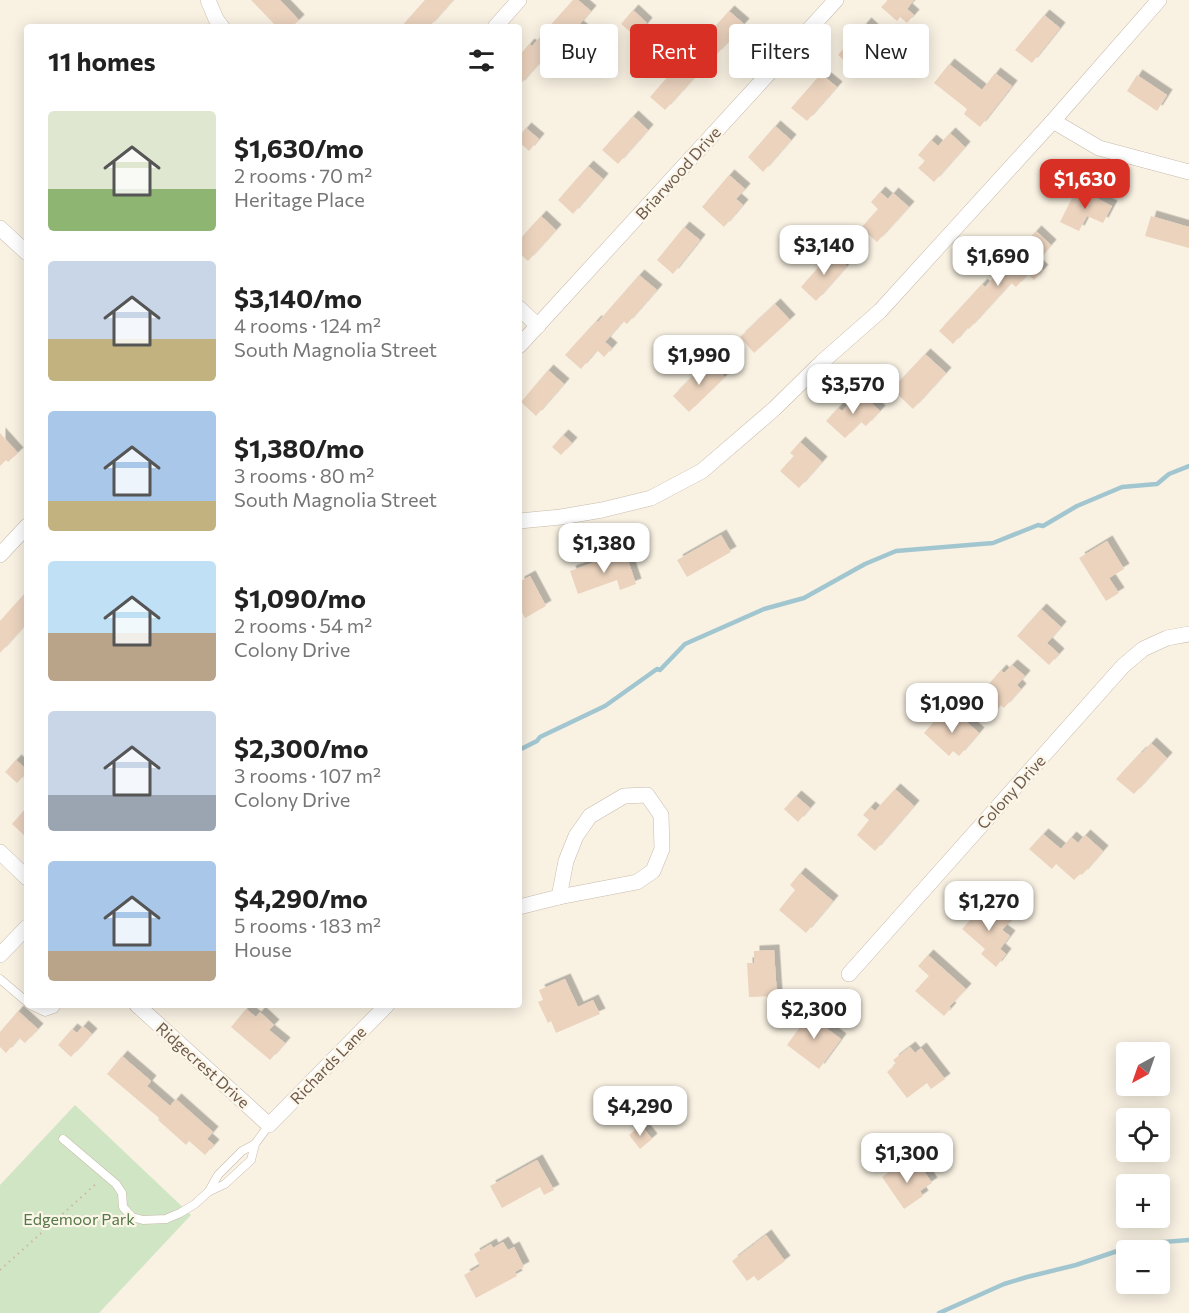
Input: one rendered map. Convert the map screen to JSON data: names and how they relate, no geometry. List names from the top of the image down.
{
  "streets": {
    "street": [
      "Briarwood Drive",
      "Colony Drive",
      "Ridgecrest Drive",
      "Richards Lane"
    ]
  },
  "crossings": [
    ["Ridgecrest Drive", "Richards Lane"]
  ],
  "parks": ["Edgemoor Park"],
  "north": "bottom left",
  "page": {
    "chip": [
      "Buy",
      "Rent",
      "Filters",
      "New"
    ],
    "heading": "11 homes",
    "list": [
      {
        "name": "$1,630/mo",
        "note": "2 rooms · 70 m² · Heritage Place"
      },
      {
        "name": "$3,140/mo",
        "note": "4 rooms · 124 m² · South Magnolia Street"
      },
      {
        "name": "$1,380/mo",
        "note": "3 rooms · 80 m² · South Magnolia Street"
      },
      {
        "name": "$1,090/mo",
        "note": "2 rooms · 54 m² · Colony Drive"
      },
      {
        "name": "$2,300/mo",
        "note": "3 rooms · 107 m² · Colony Drive"
      },
      {
        "name": "$4,290/mo",
        "note": "5 rooms · 183 m² · House"
      }
    ],
    "price": [
      "$1,630",
      "$3,140",
      "$1,690",
      "$1,990",
      "$3,570",
      "$1,380",
      "$1,090",
      "$1,270",
      "$2,300",
      "$4,290",
      "$1,300"
    ],
    "map_buttons": ["+", "−"]
  }
}
